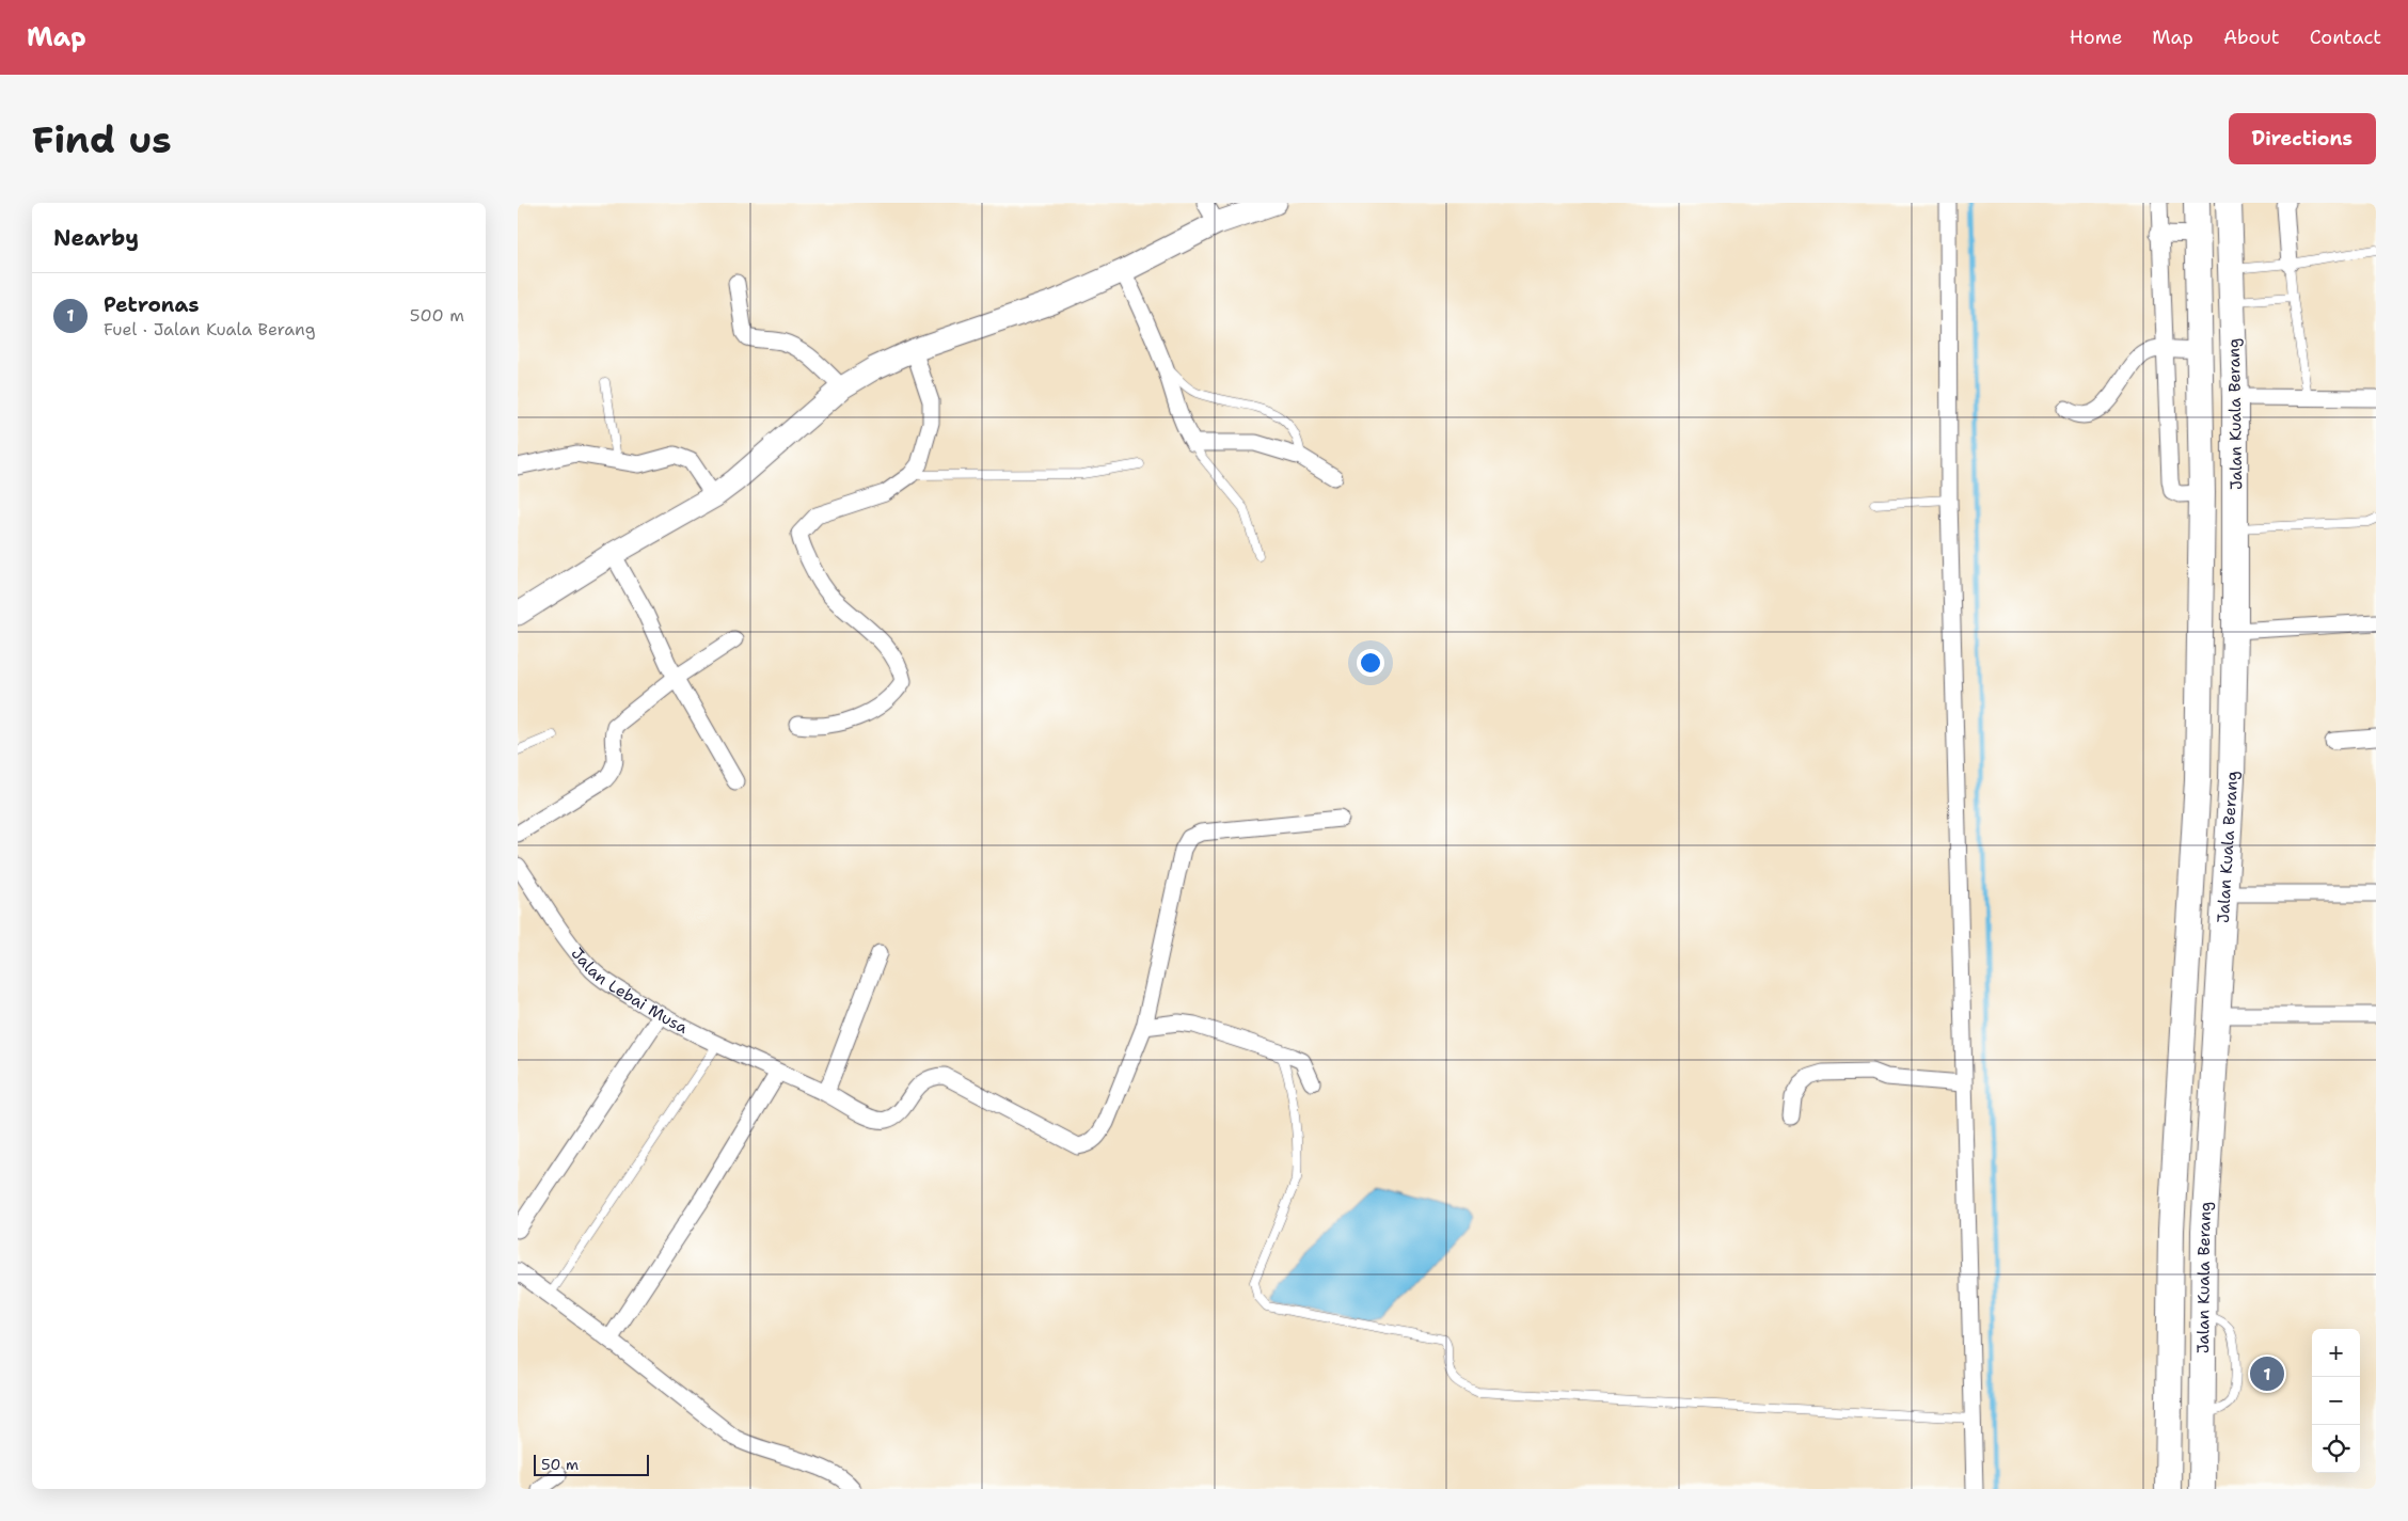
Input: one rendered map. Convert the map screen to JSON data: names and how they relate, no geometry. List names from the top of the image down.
{
  "streets": {
    "highway": ["Jalan Kuala Berang"],
    "street": ["Jalan Lebai Musa"]
  },
  "scale_bar": "50 m",
  "page": {
    "header": "Map",
    "nav": [
      "Home",
      "Map",
      "About",
      "Contact"
    ],
    "buttons": "Directions",
    "title": "Find us",
    "heading": "Nearby",
    "list": [
      {
        "mark": "1",
        "name": "Petronas",
        "note": "Fuel · Jalan Kuala Berang",
        "value": "500 m"
      }
    ],
    "map_buttons": ["+", "−"],
    "pins": "1",
    "scale": "50 m"
  }
}
